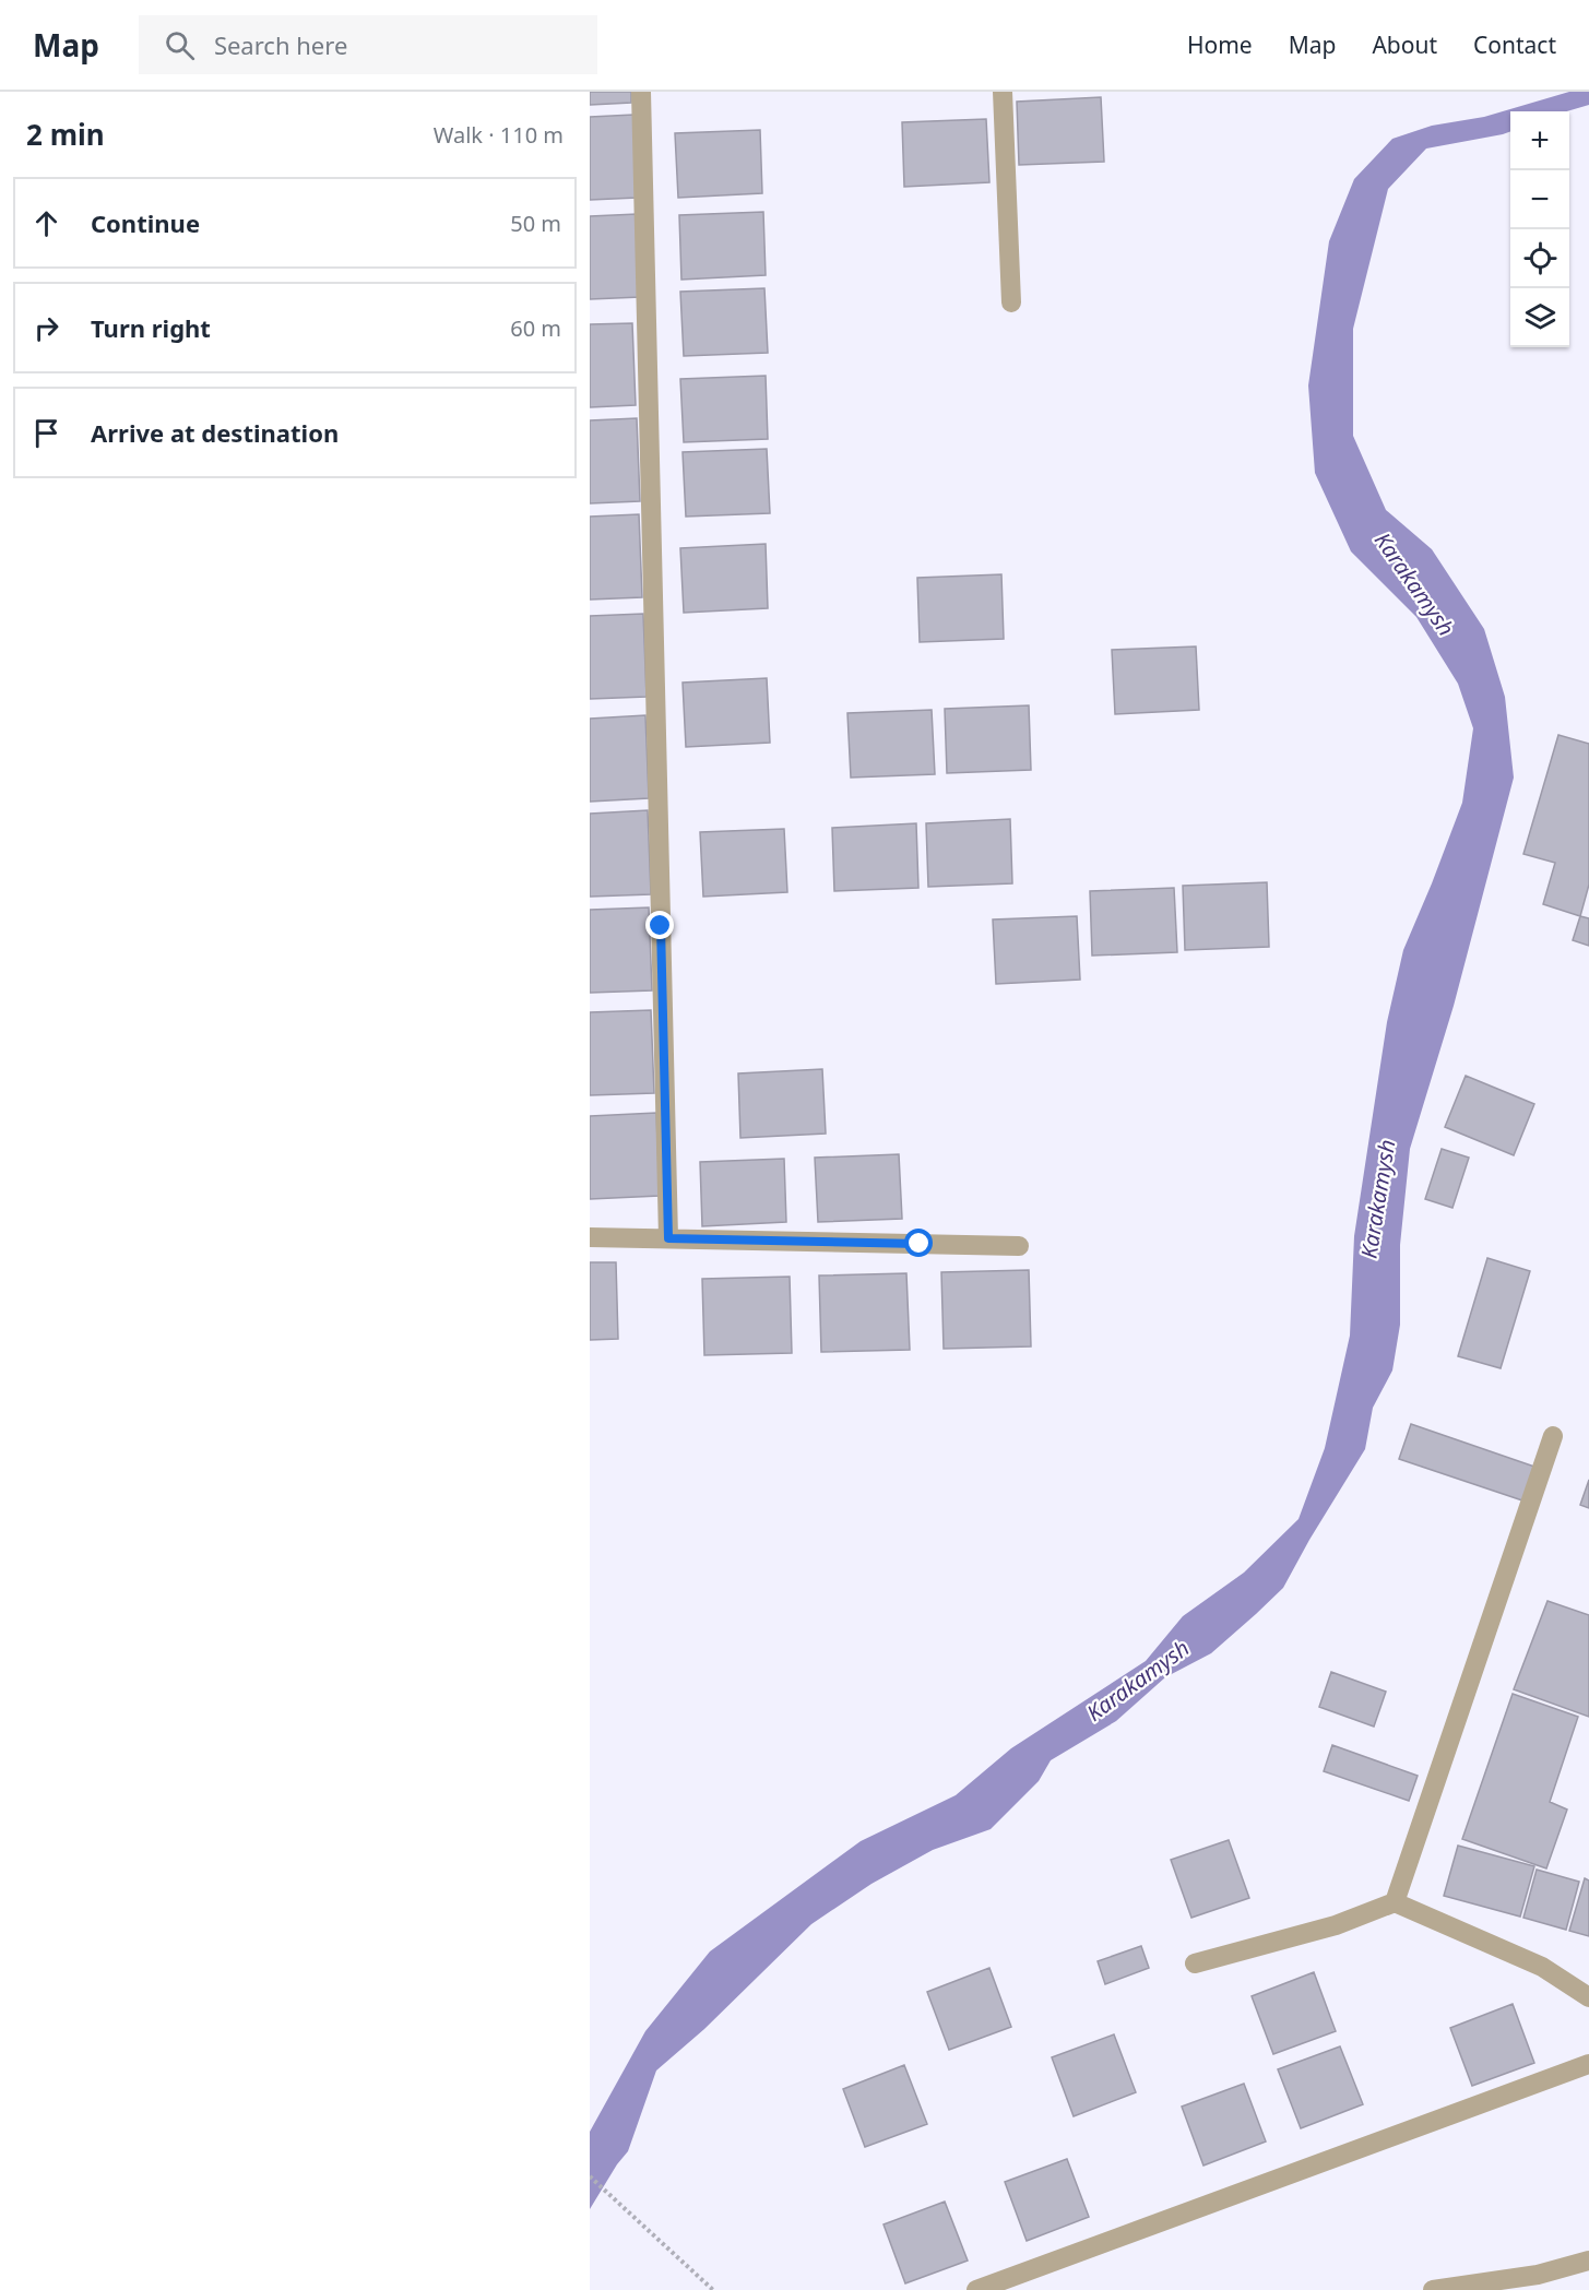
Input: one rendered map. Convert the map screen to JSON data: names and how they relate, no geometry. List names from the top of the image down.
{
  "water": ["Karakamysh"],
  "page": {
    "header": "Map",
    "search": "Search here",
    "nav": [
      "Home",
      "Map",
      "About",
      "Contact"
    ],
    "heading": ["2 min", "Walk · 110 m"],
    "map_buttons": ["+", "−"],
    "list": [
      ["Continue", "50 m"],
      ["Turn right", "60 m"],
      "Arrive at destination"
    ]
  }
}
